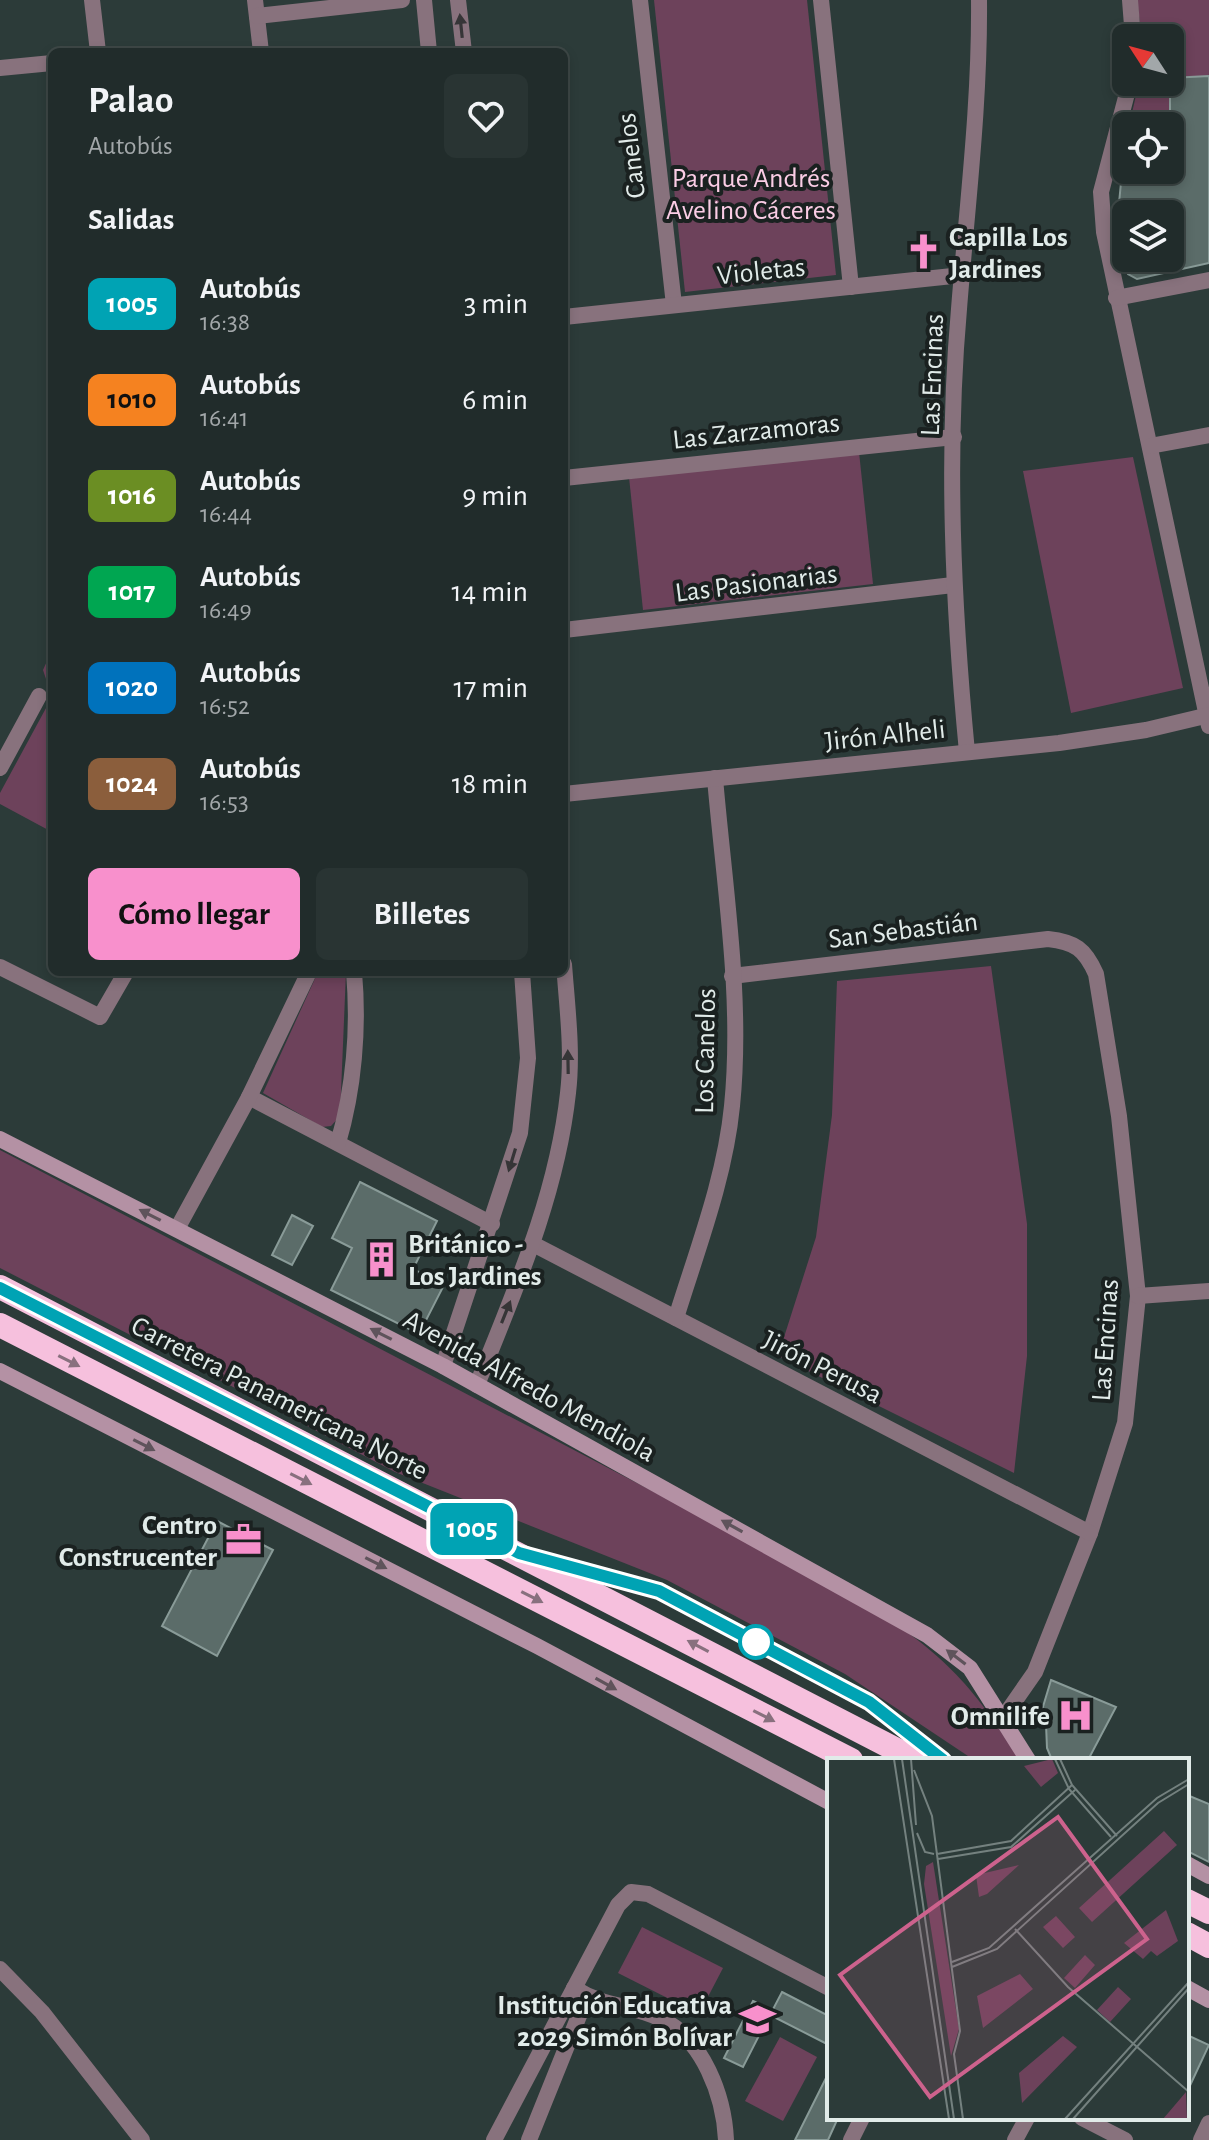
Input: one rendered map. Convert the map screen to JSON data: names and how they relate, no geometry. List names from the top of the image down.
{
  "streets": {
    "highway": ["Carretera Panamericana Norte"],
    "main road": ["Avenida Alfredo Mendiola"],
    "street": [
      "Canelos",
      "Violetas",
      "Las Encinas",
      "Las Zarzamoras",
      "Las Pasionarias",
      "Jirón Alheli",
      "San Sebastián",
      "Los Canelos",
      "Jirón Perusa"
    ]
  },
  "crossings": [
    ["Canelos", "Violetas"],
    ["Violetas", "Las Encinas"],
    ["Las Encinas", "Las Zarzamoras"],
    ["Las Encinas", "Las Pasionarias"],
    ["Las Encinas", "Jirón Alheli"],
    ["Las Encinas", "San Sebastián"],
    ["Las Encinas", "Jirón Perusa"],
    ["Las Encinas", "Avenida Alfredo Mendiola"],
    ["Jirón Alheli", "Los Canelos"],
    ["San Sebastián", "Los Canelos"],
    ["Los Canelos", "Jirón Perusa"]
  ],
  "one_way": ["Avenida Alfredo Mendiola"],
  "parks": ["Parque Andrés Avelino Cáceres"],
  "places": {
    "church": ["Capilla Los Jardines"],
    "building": ["Británico - Los Jardines"],
    "office": ["Centro Construcenter"],
    "hospital": ["Omnilife"],
    "school or university": ["Institución Educativa 2029 Simón Bolívar"]
  },
  "lines": ["bus line 1005"],
  "north": "top left",
  "page": {
    "on_map": "1005",
    "heading": [
      ["Palao", "Autobús"],
      "Salidas"
    ],
    "list": [
      {
        "mark": "1005",
        "name": "Autobús",
        "note": "16:38",
        "value": "3 min"
      },
      {
        "mark": "1010",
        "name": "Autobús",
        "note": "16:41",
        "value": "6 min"
      },
      {
        "mark": "1016",
        "name": "Autobús",
        "note": "16:44",
        "value": "9 min"
      },
      {
        "mark": "1017",
        "name": "Autobús",
        "note": "16:49",
        "value": "14 min"
      },
      {
        "mark": "1020",
        "name": "Autobús",
        "note": "16:52",
        "value": "17 min"
      },
      {
        "mark": "1024",
        "name": "Autobús",
        "note": "16:53",
        "value": "18 min"
      }
    ],
    "buttons": ["Cómo llegar", "Billetes"]
  }
}
